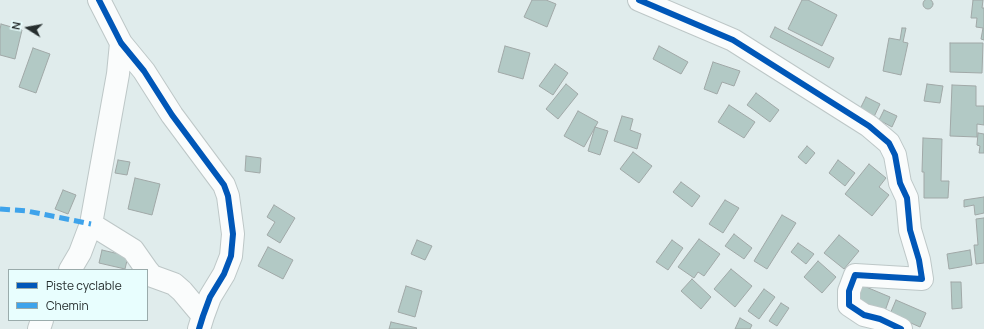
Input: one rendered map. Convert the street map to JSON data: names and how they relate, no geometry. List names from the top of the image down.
{
  "legend": ["Piste cyclable", "Chemin"],
  "north": "left"
}
